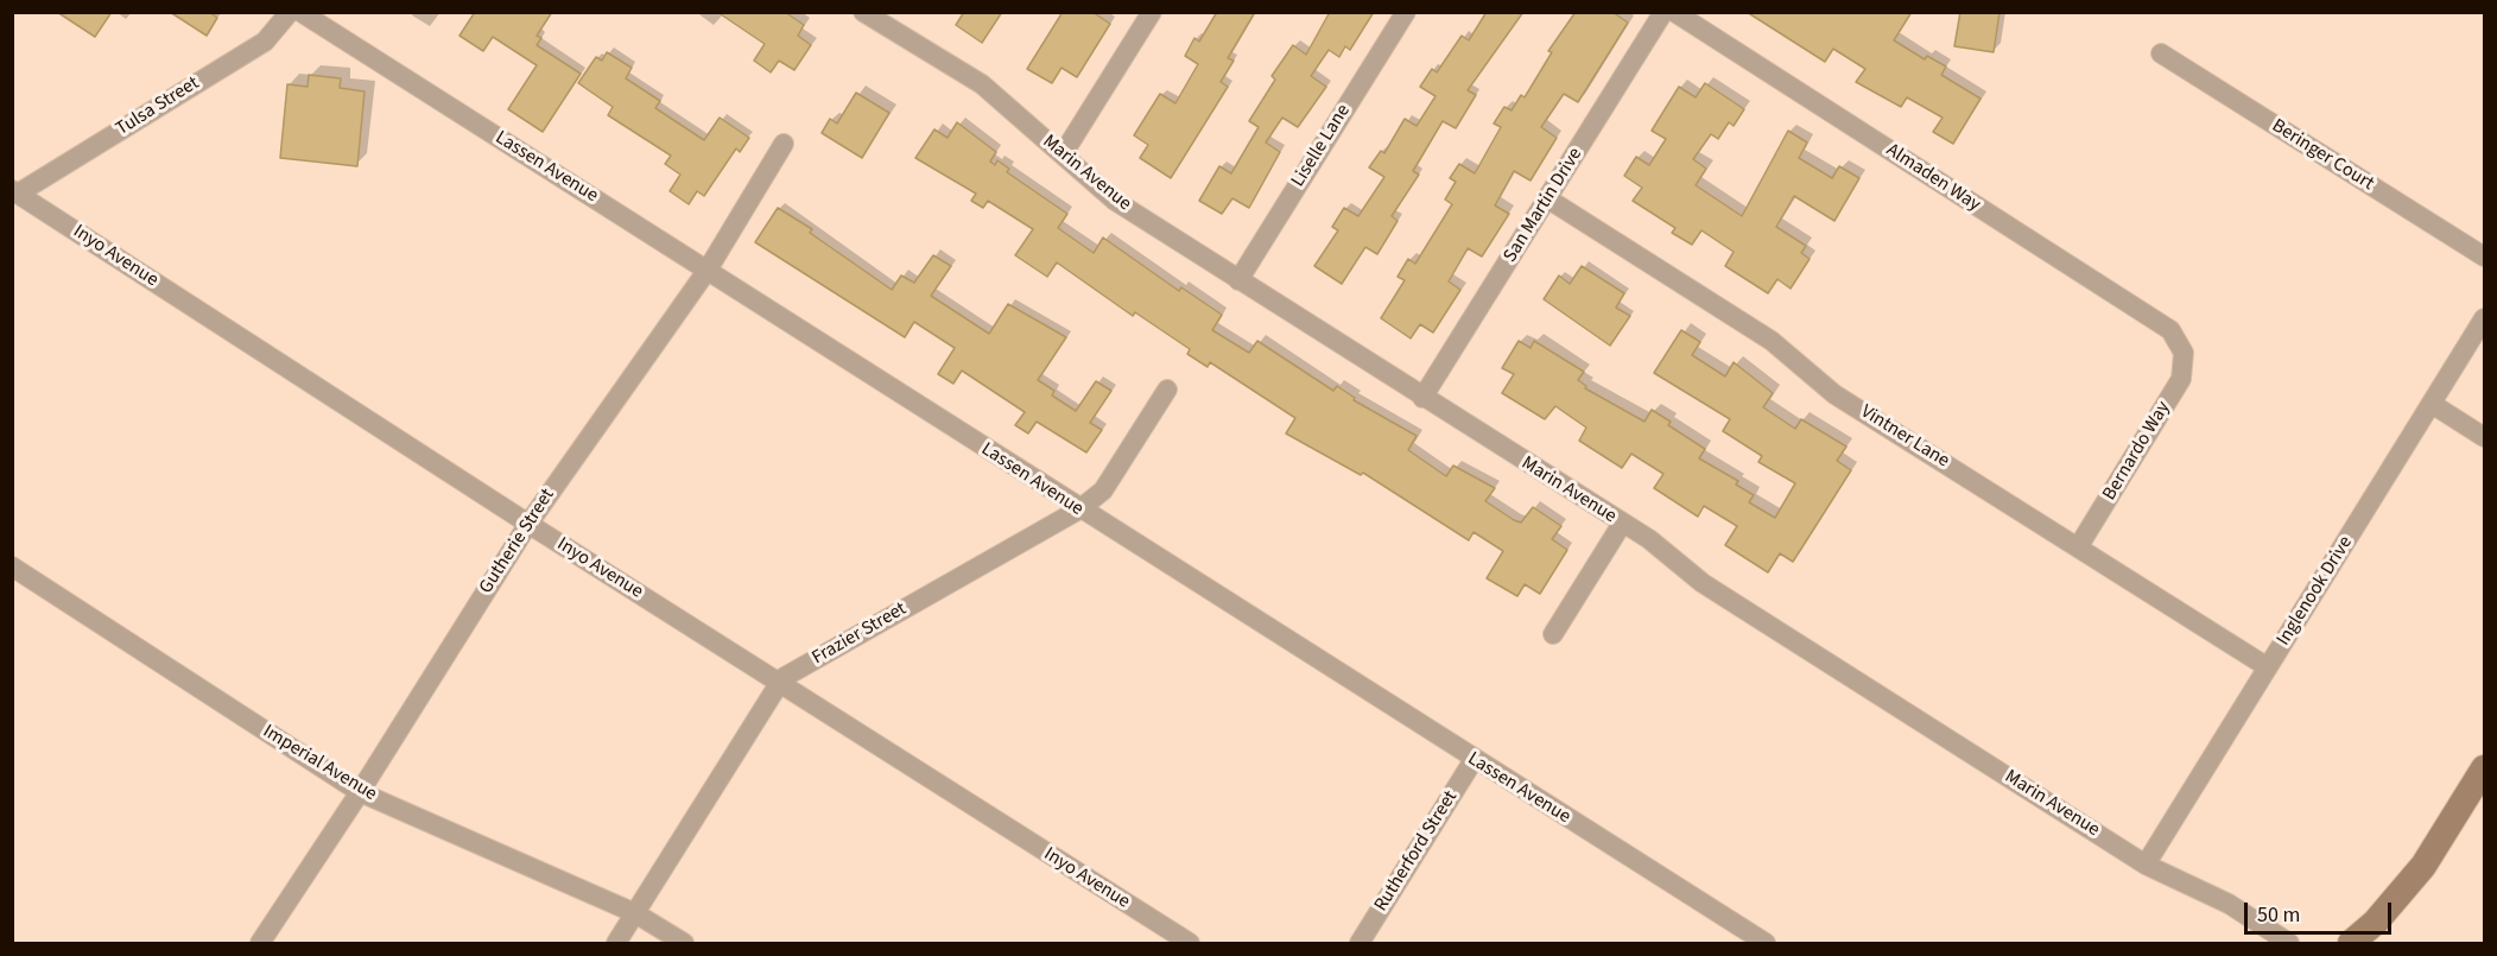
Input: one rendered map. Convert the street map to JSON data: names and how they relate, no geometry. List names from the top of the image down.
{
  "streets": {
    "street": [
      "Tulsa Street",
      "Liselle Lane",
      "Beringer Court",
      "Lassen Avenue",
      "Marin Avenue",
      "Almaden Way",
      "San Martin Drive",
      "Inyo Avenue",
      "Vintner Lane",
      "Bernardo Way",
      "Gutherie Street",
      "Inglenook Drive",
      "Frazier Street",
      "Imperial Avenue",
      "Rutherford Street"
    ]
  },
  "crossings": [
    ["Tulsa Street", "Inyo Avenue"],
    ["Liselle Lane", "Marin Avenue"],
    ["Lassen Avenue", "Gutherie Street"],
    ["Lassen Avenue", "Frazier Street"],
    ["Lassen Avenue", "Rutherford Street"],
    ["Marin Avenue", "San Martin Drive"],
    ["Marin Avenue", "Inglenook Drive"],
    ["Almaden Way", "Bernardo Way"],
    ["San Martin Drive", "Vintner Lane"],
    ["Inyo Avenue", "Gutherie Street"],
    ["Inyo Avenue", "Frazier Street"],
    ["Vintner Lane", "Bernardo Way"],
    ["Vintner Lane", "Inglenook Drive"],
    ["Gutherie Street", "Imperial Avenue"],
    ["Frazier Street", "Imperial Avenue"]
  ],
  "scale_bar": "50 m"
}
